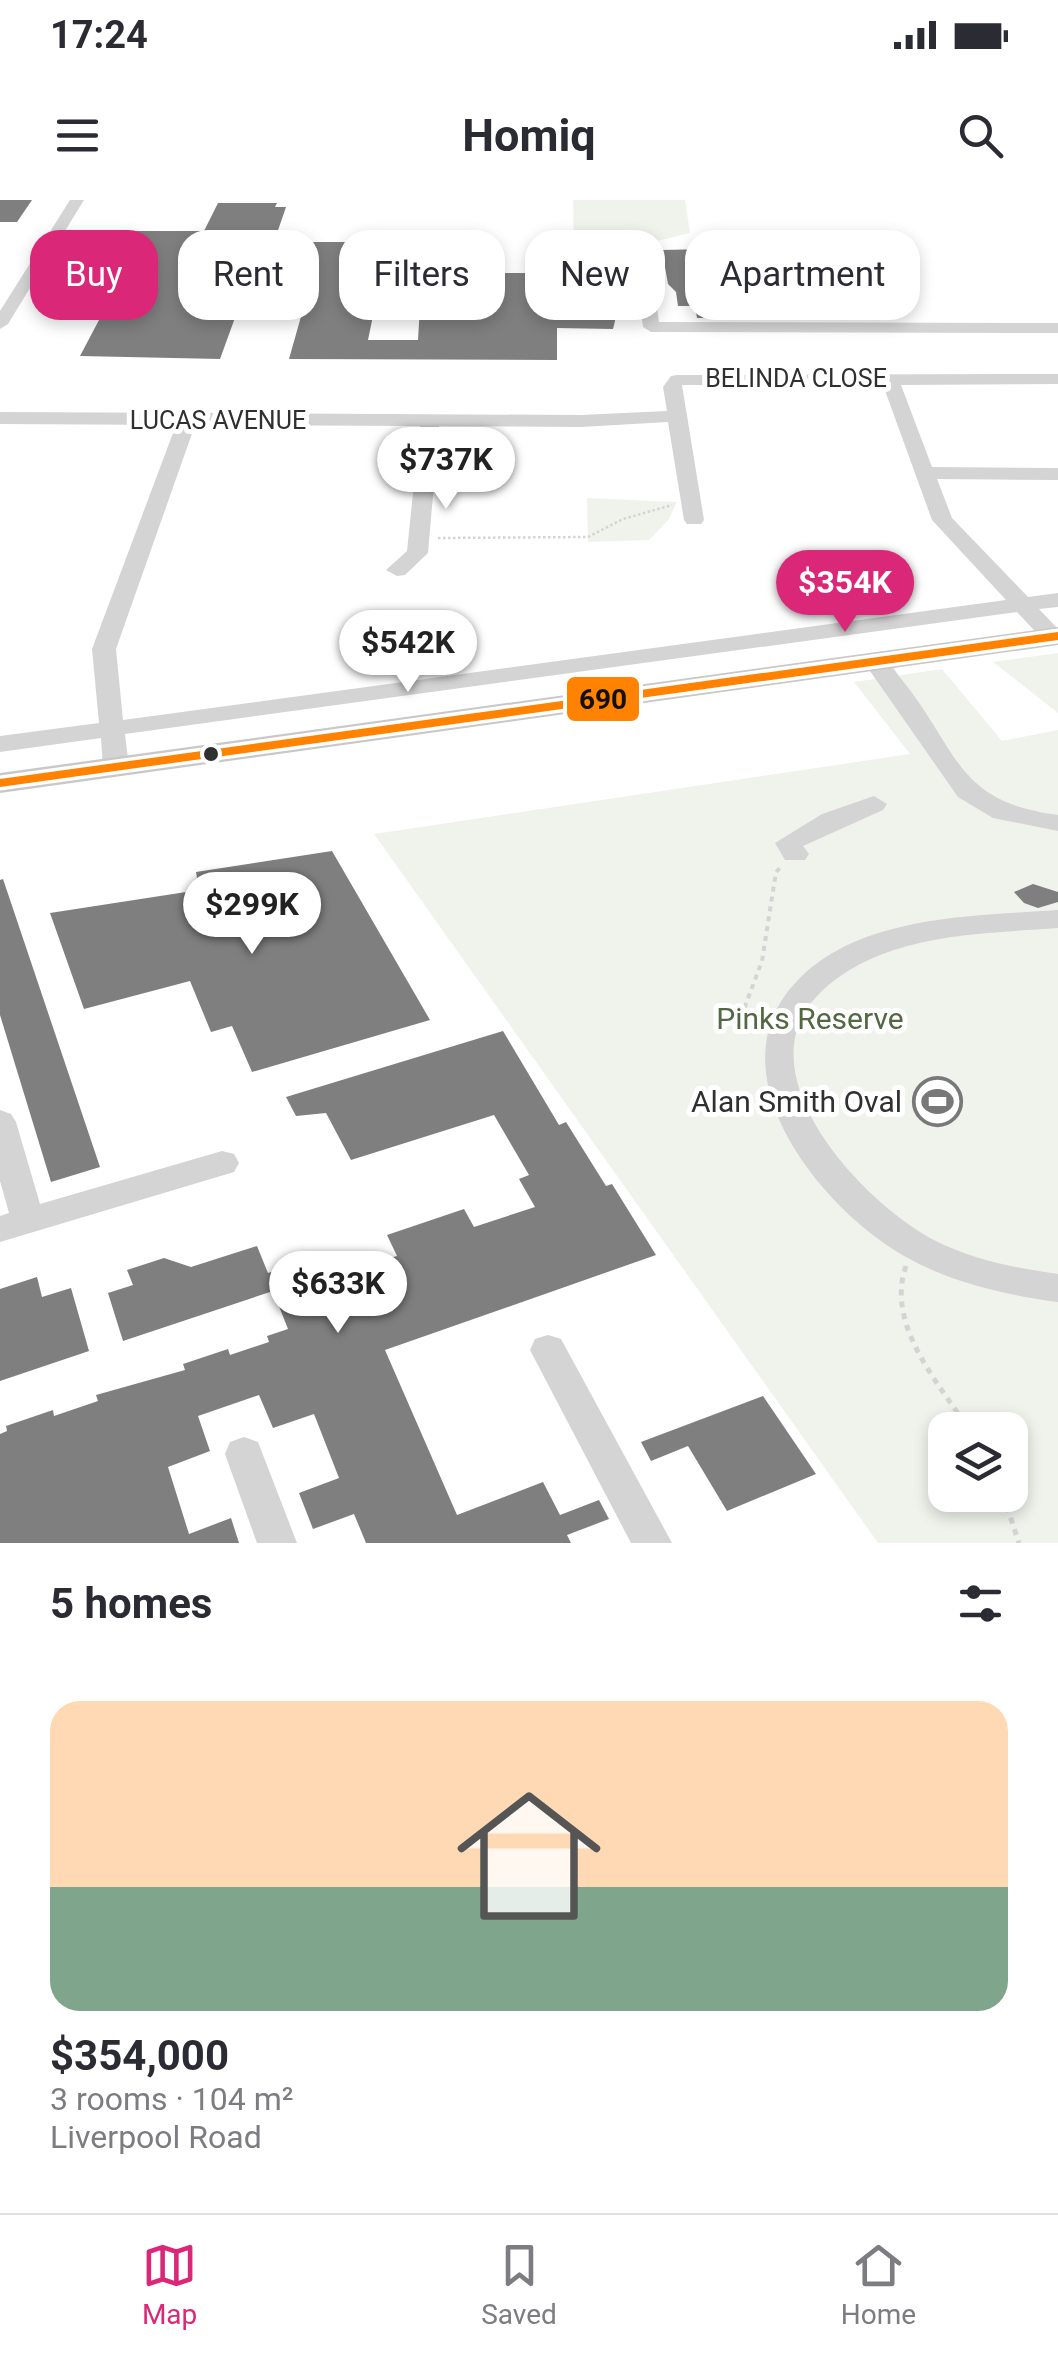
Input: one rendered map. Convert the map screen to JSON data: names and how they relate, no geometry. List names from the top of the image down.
{
  "streets": {
    "street": ["BELINDA CLOSE", "LUCAS AVENUE"]
  },
  "crossings": [
    ["BELINDA CLOSE", "LUCAS AVENUE"]
  ],
  "parks": ["Pinks Reserve"],
  "places": {
    "sports": ["Alan Smith Oval"]
  },
  "lines": ["transit line 690"],
  "page": {
    "status": "17:24",
    "header": "Homiq",
    "chip": [
      "Buy",
      "Rent",
      "Filters",
      "New",
      "Apartment"
    ],
    "price": [
      "$737K",
      "$354K",
      "$542K",
      "$299K",
      "$633K"
    ],
    "heading": "5 homes",
    "list": [
      {
        "name": "$354,000",
        "note": "3 rooms · 104 m² · Liverpool Road"
      }
    ],
    "tabs": ["Map", "Saved", "Home"]
  }
}
